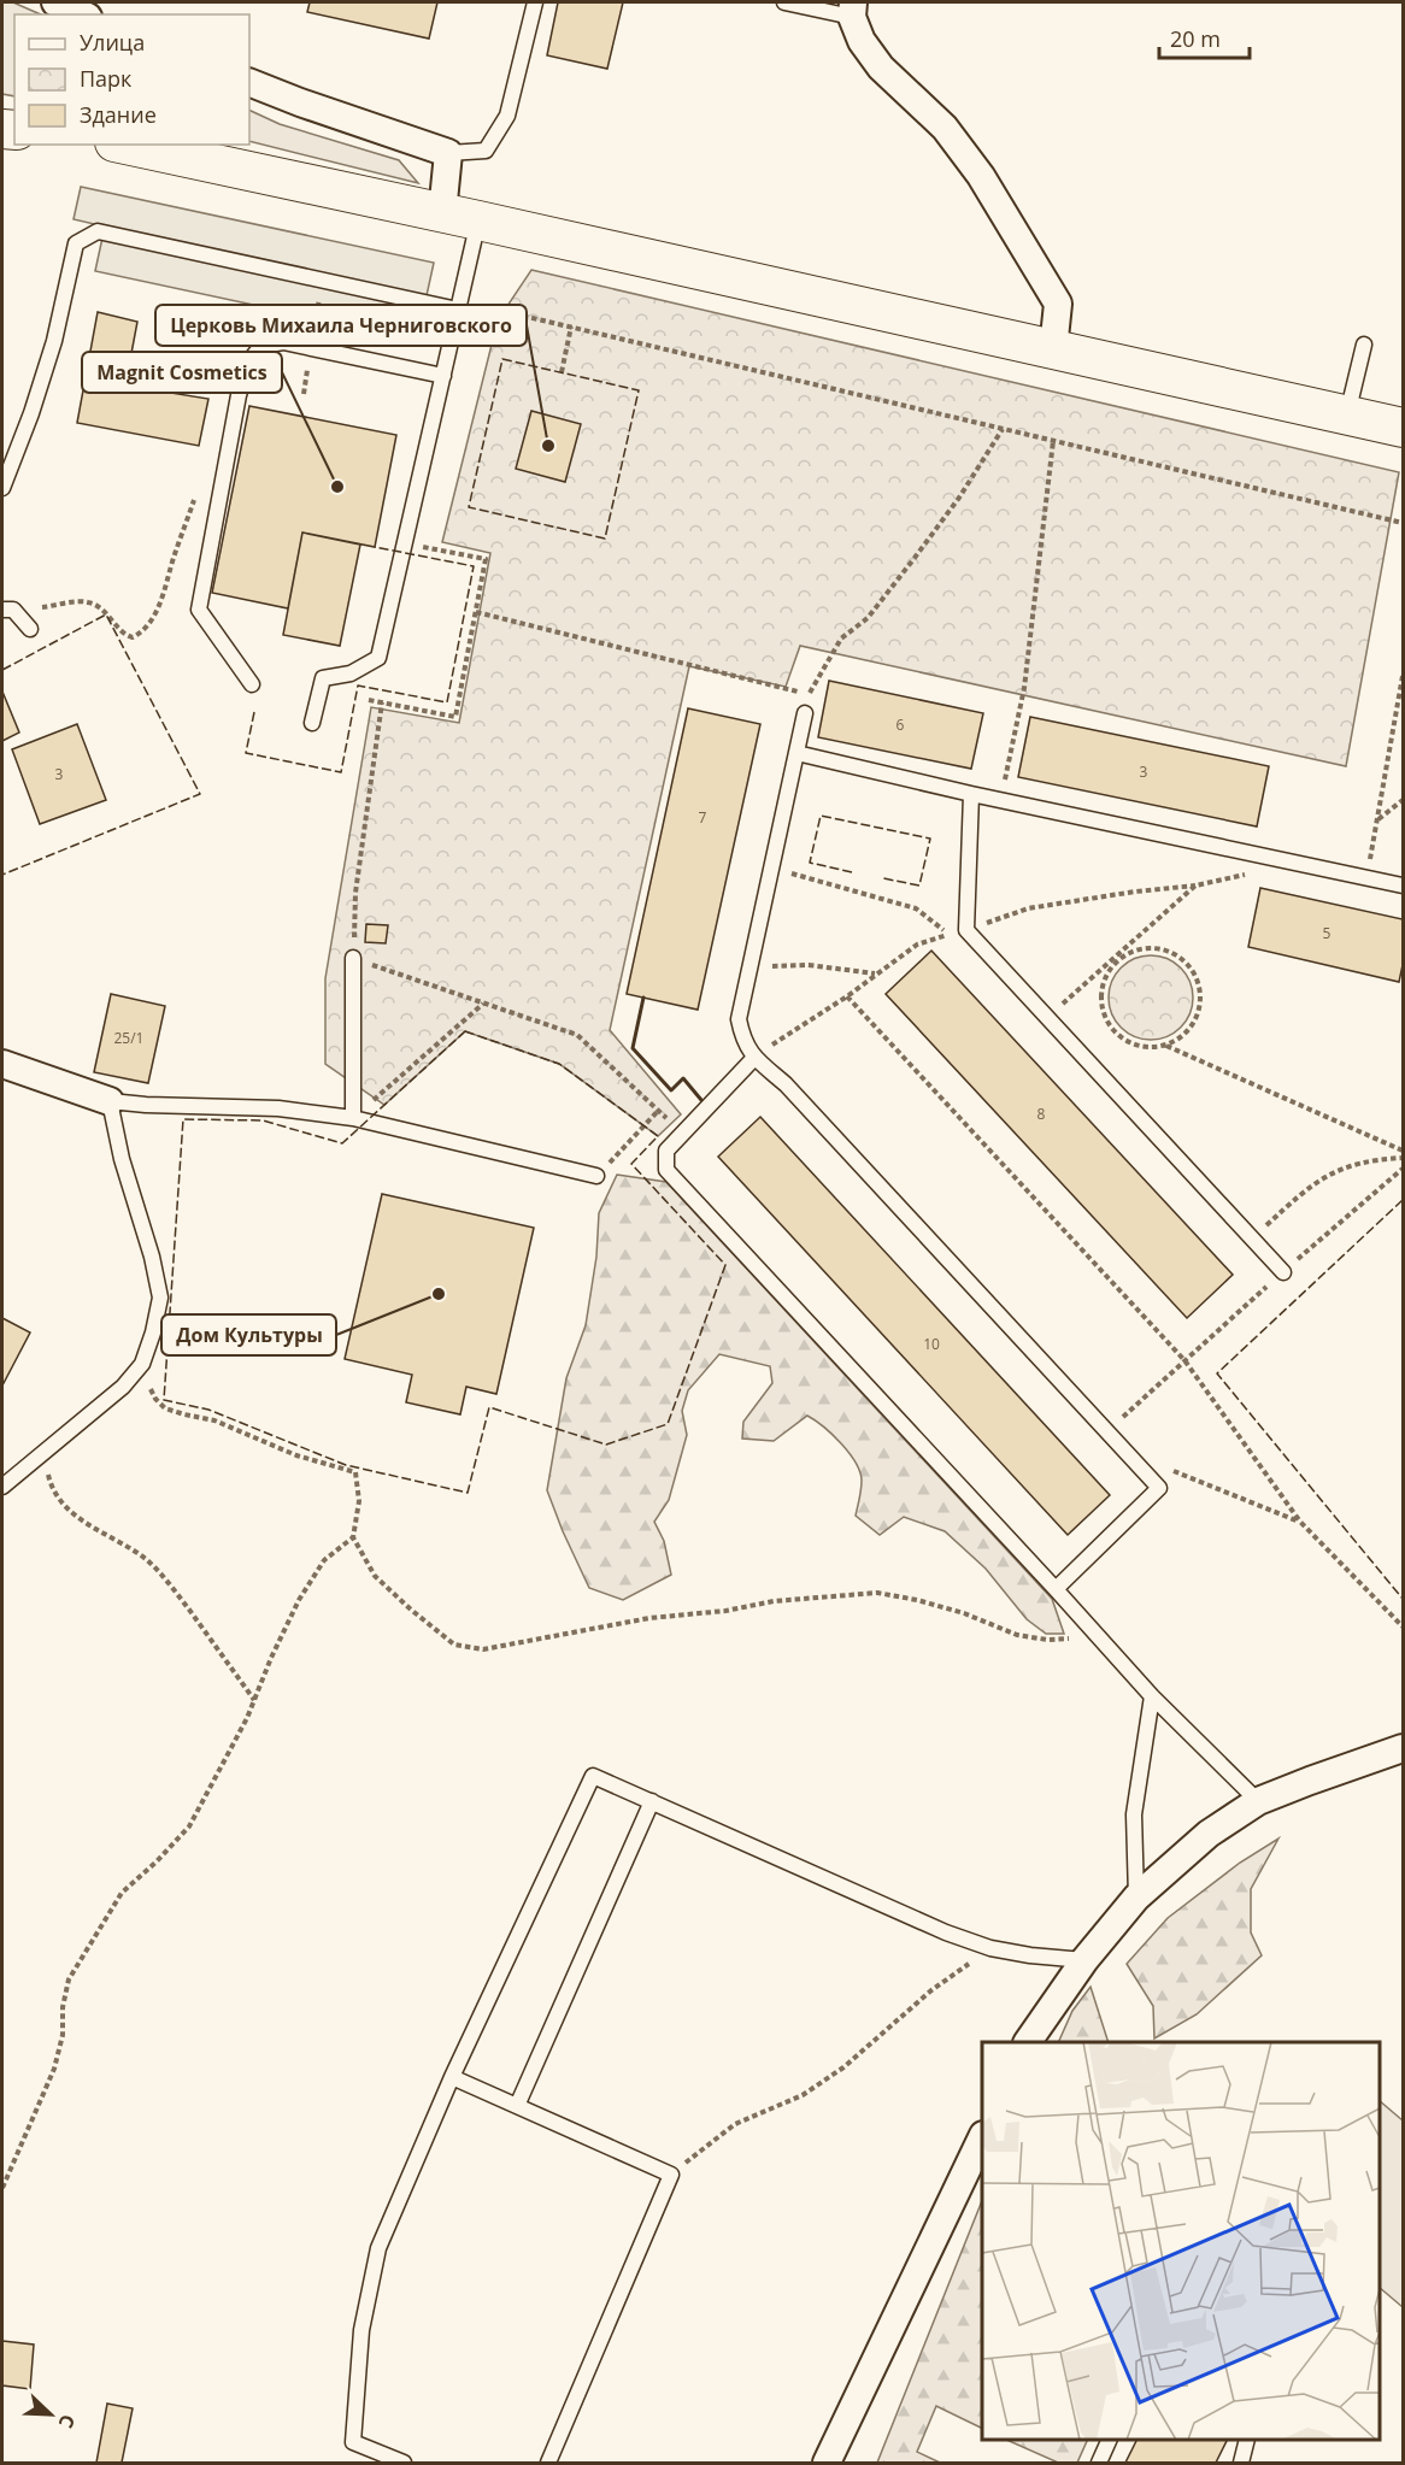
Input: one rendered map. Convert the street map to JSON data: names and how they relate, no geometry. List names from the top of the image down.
{
  "places": ["Церковь Михаила Черниговского", "Magnit Cosmetics", "Дом Культуры"],
  "house_numbers": [
    "6",
    "3",
    "3",
    "7",
    "5",
    "25/1",
    "8",
    "10"
  ],
  "legend": ["Улица", "Парк", "Здание"],
  "scale_bar": "20 m",
  "north": "bottom right"
}
